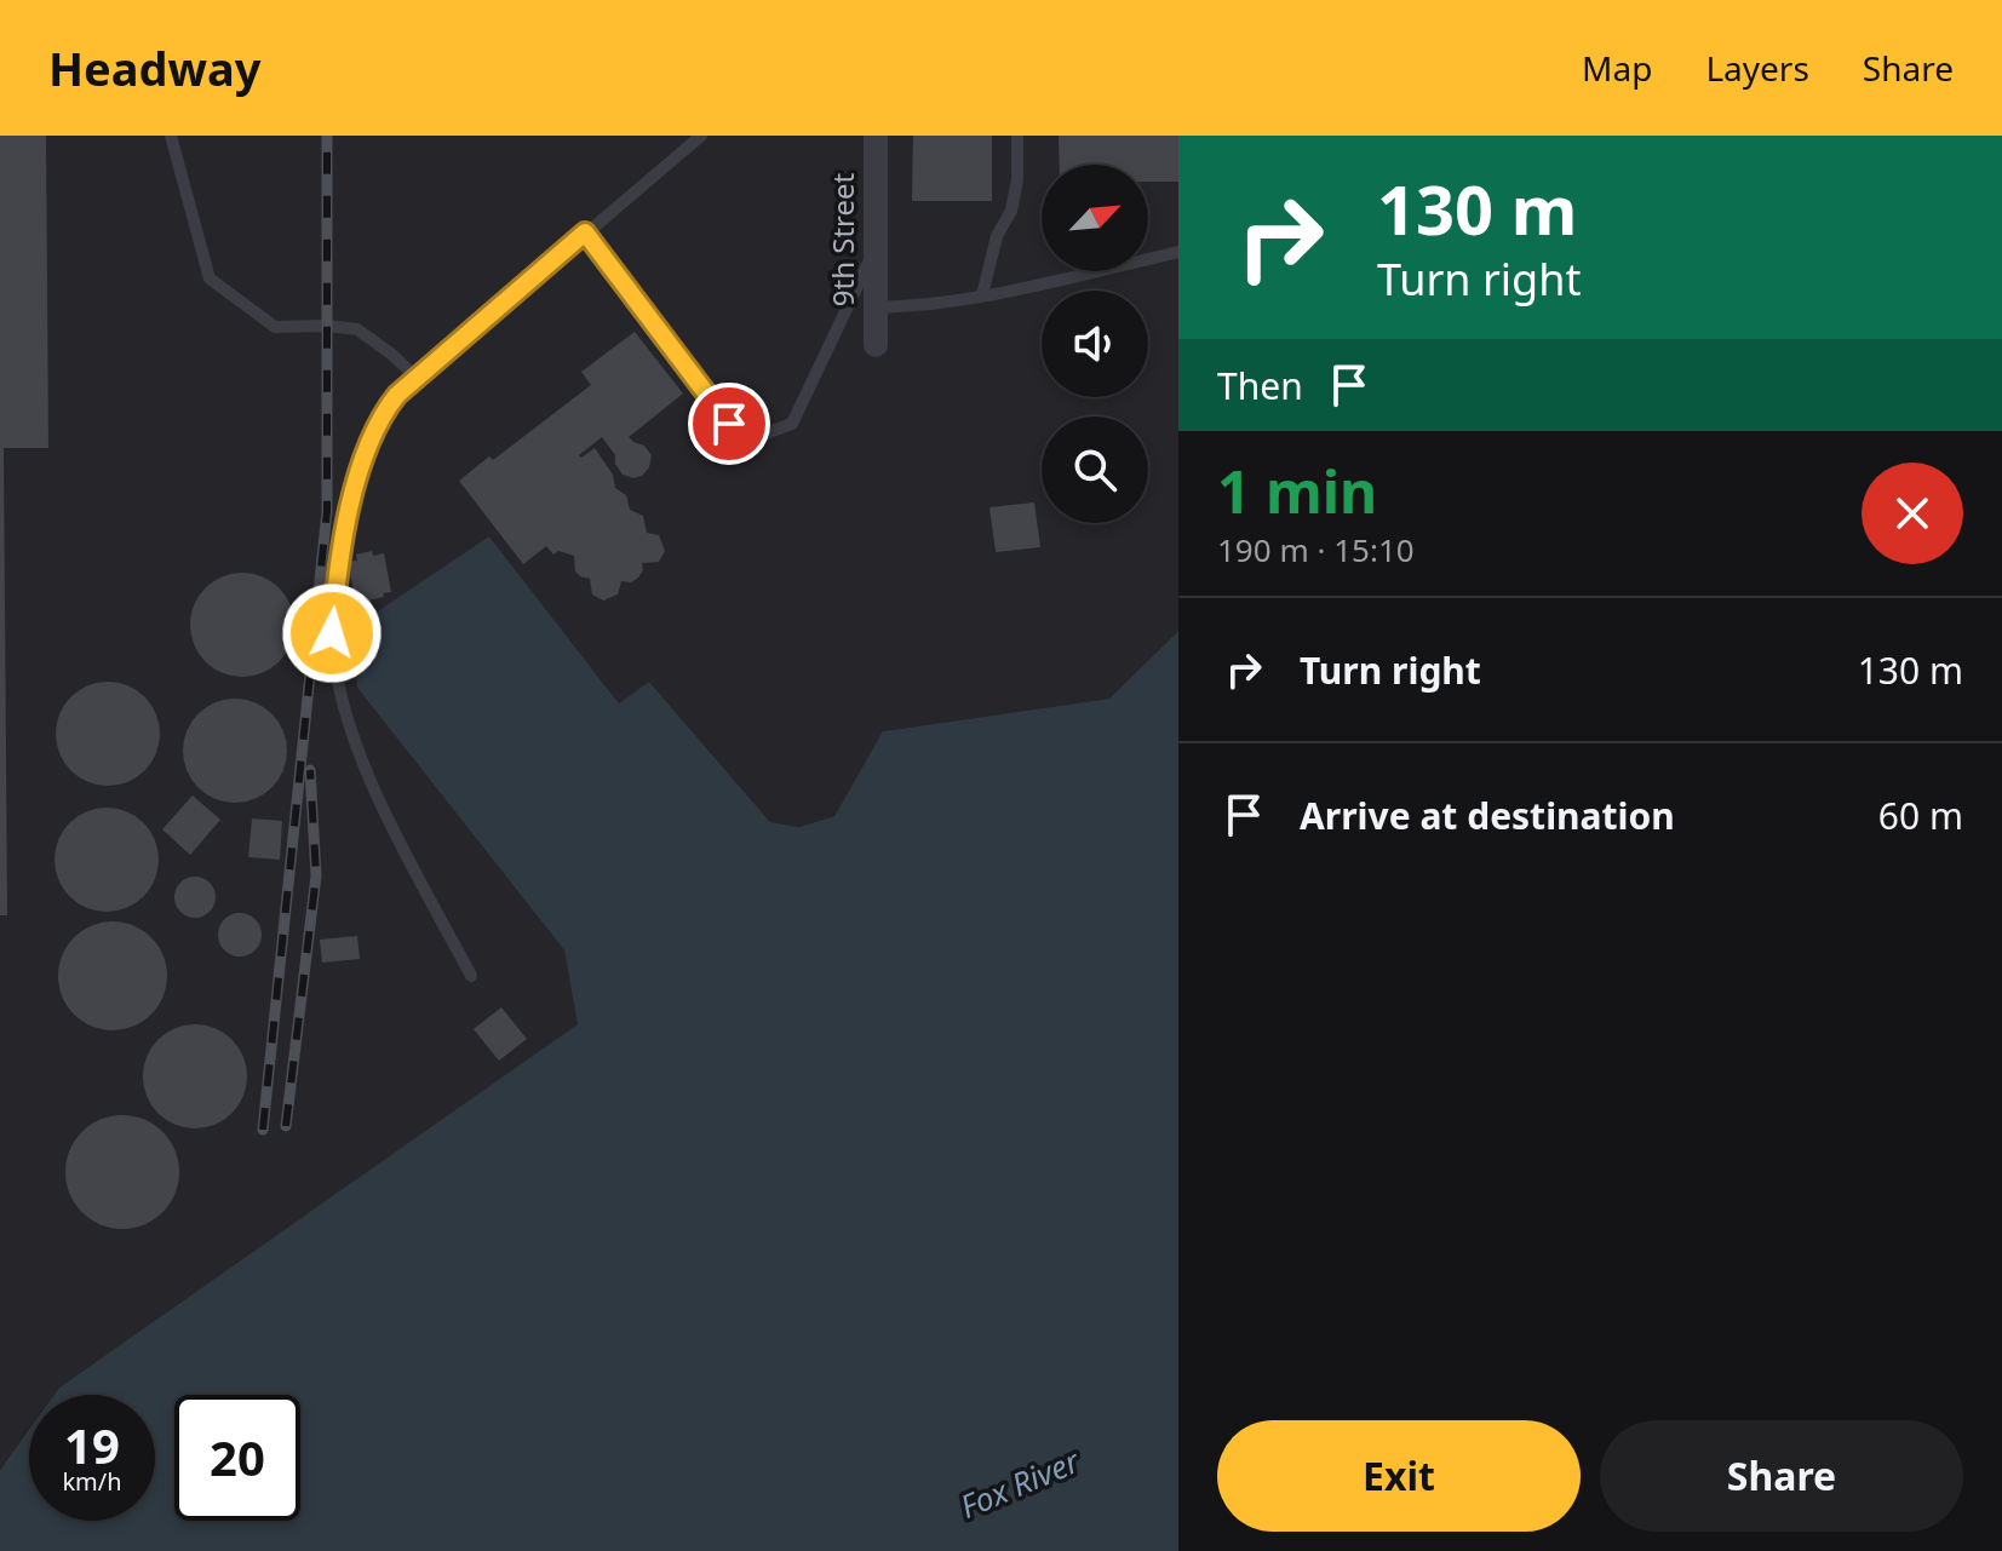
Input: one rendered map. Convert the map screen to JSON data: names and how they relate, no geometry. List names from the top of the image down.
{
  "streets": {
    "street": ["9th Street"]
  },
  "water": ["Fox River"],
  "north": "top right",
  "page": {
    "header": "Headway",
    "nav": ["Map", "Layers", "Share"],
    "turn": ["130 m", "Turn right"],
    "then": "Then",
    "heading": ["1 min", "190 m · 15:10"],
    "list": [
      {
        "name": "Turn right",
        "value": "130 m"
      },
      {
        "name": "Arrive at destination",
        "value": "60 m"
      }
    ],
    "speed": "19 km/h",
    "limit": "20",
    "buttons": ["Exit", "Share"]
  }
}
